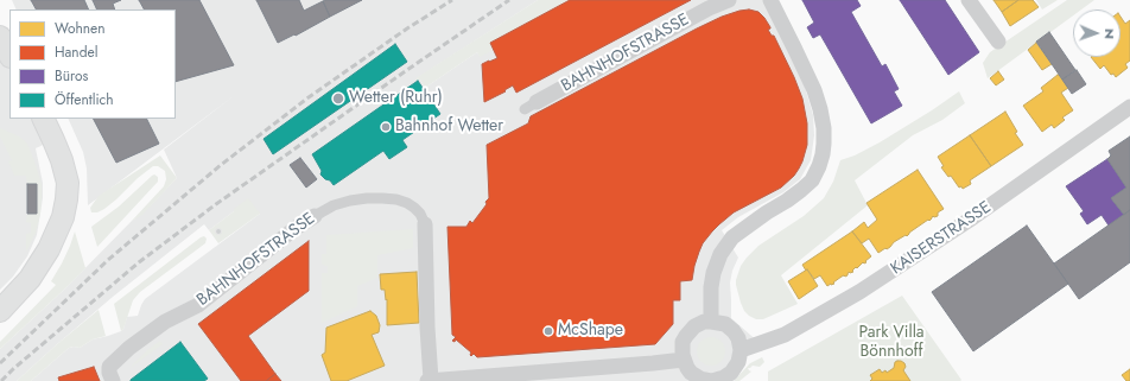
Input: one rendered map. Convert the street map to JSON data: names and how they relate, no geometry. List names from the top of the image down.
{
  "streets": {
    "street": ["BAHNHOFSTRASSE", "KAISERSTRASSE"]
  },
  "parks": ["Park Villa Bönnhoff"],
  "places": ["Wetter (Ruhr)", "Bahnhof Wetter", "McShape"],
  "legend": [
    "Wohnen",
    "Handel",
    "Büros",
    "Öffentlich"
  ],
  "north": "right"
}
